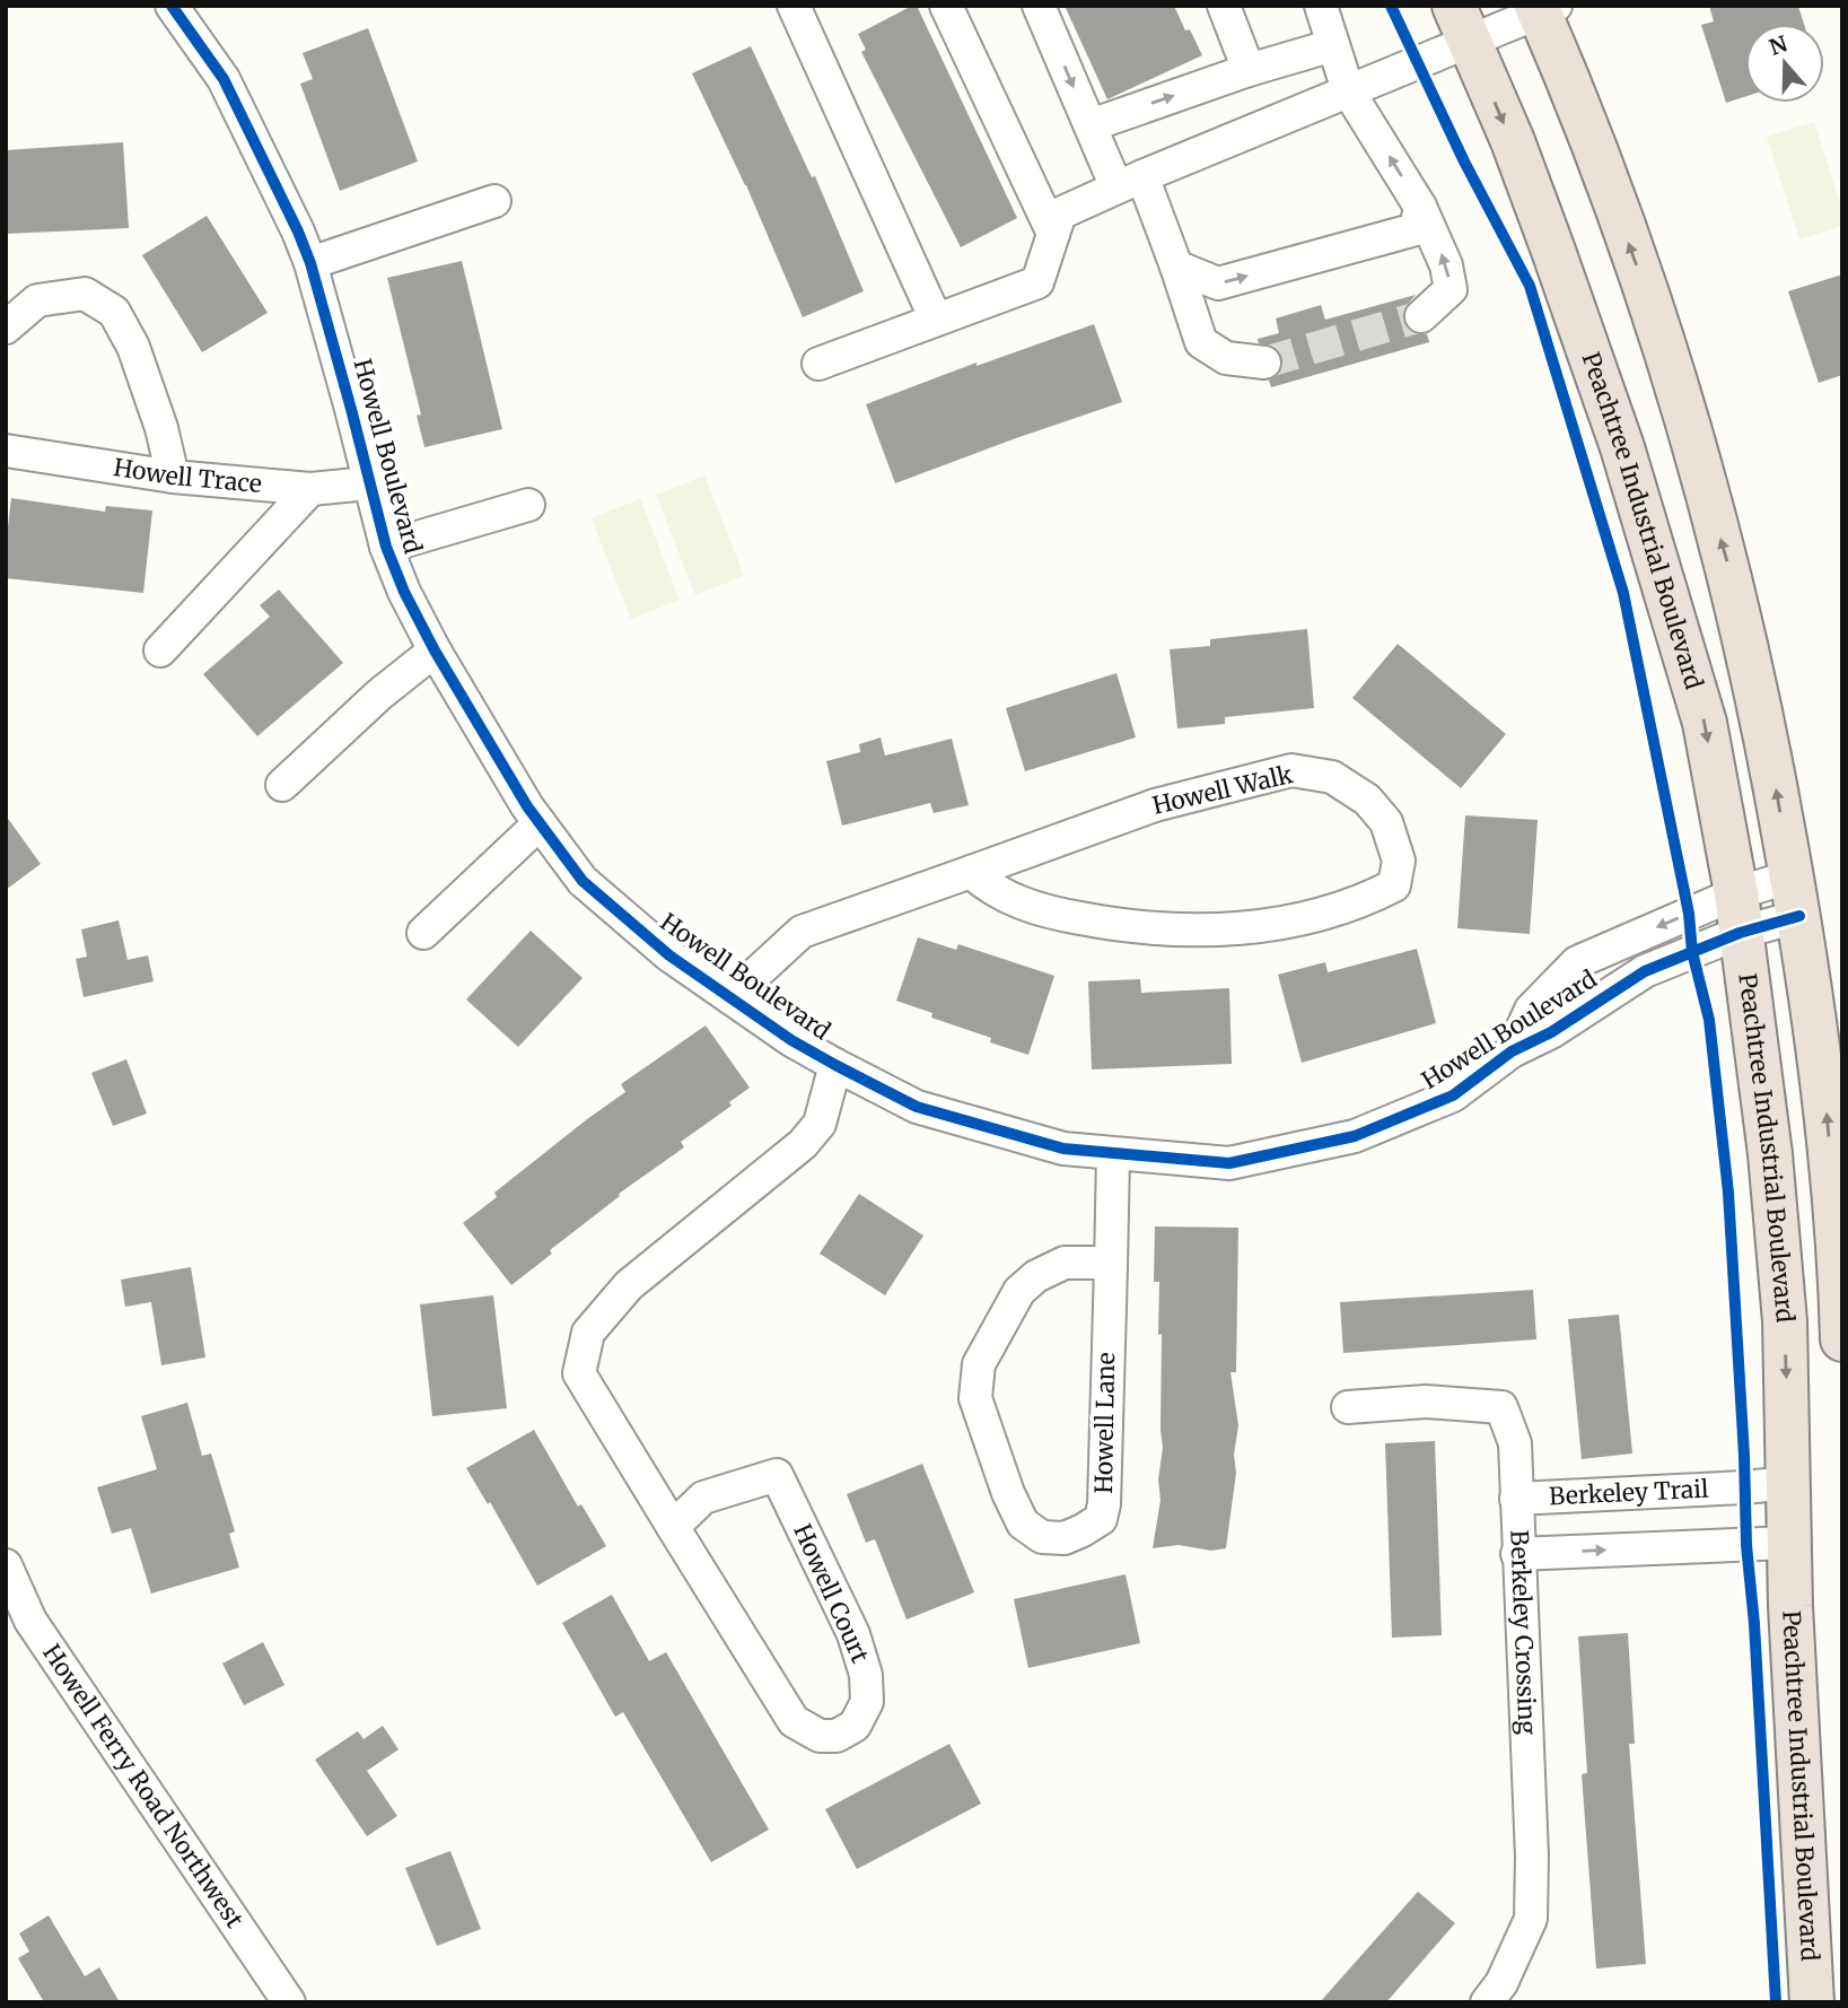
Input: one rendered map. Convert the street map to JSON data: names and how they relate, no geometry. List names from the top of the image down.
{
  "streets": {
    "highway": ["Peachtree Industrial Boulevard"],
    "street": [
      "Howell Boulevard",
      "Howell Trace",
      "Howell Walk",
      "Howell Lane",
      "Berkeley Trail",
      "Howell Court",
      "Berkeley Crossing",
      "Howell Ferry Road Northwest"
    ]
  },
  "crossings": [
    ["Howell Boulevard", "Howell Trace"],
    ["Howell Boulevard", "Peachtree Industrial Boulevard"],
    ["Howell Boulevard", "Howell Walk"],
    ["Howell Boulevard", "Howell Lane"],
    ["Howell Boulevard", "Howell Court"],
    ["Peachtree Industrial Boulevard", "Berkeley Trail"],
    ["Berkeley Trail", "Berkeley Crossing"]
  ],
  "north": "top"
}
